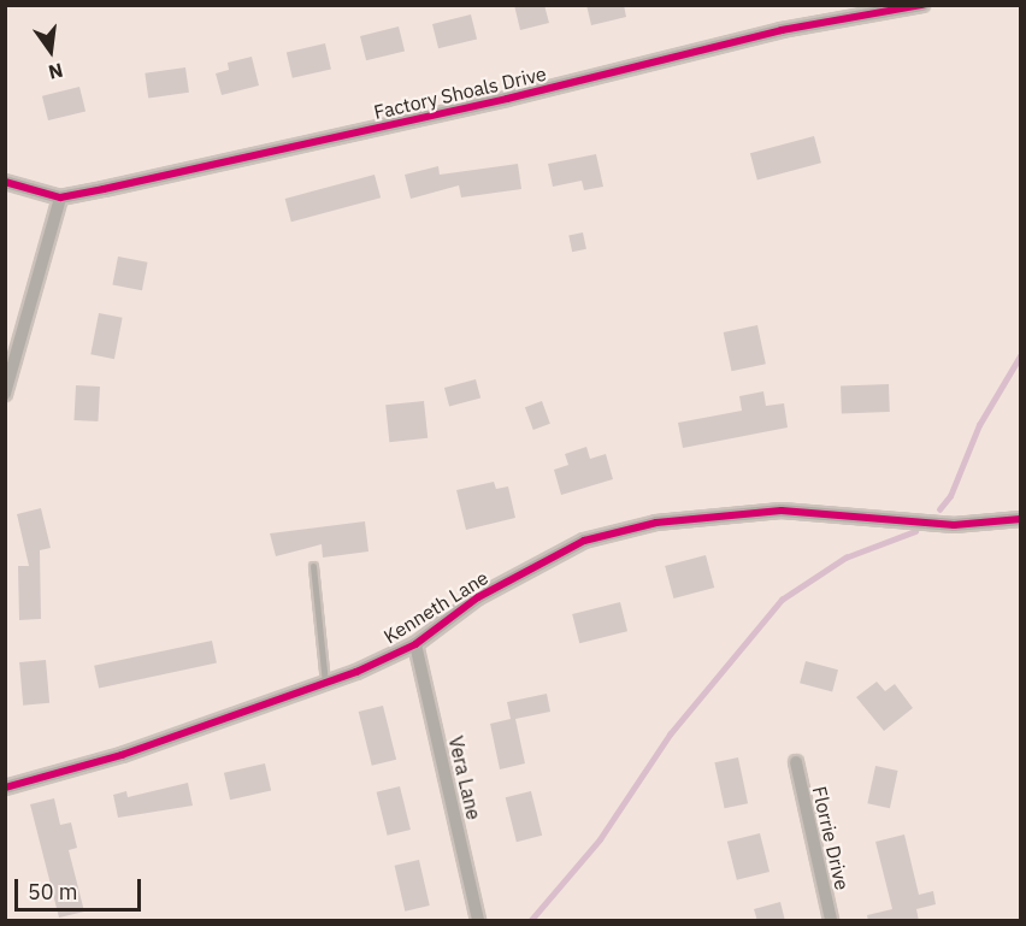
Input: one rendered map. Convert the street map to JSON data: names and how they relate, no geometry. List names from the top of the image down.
{
  "streets": {
    "street": [
      "Factory Shoals Drive",
      "Kenneth Lane",
      "Vera Lane",
      "Florrie Drive"
    ]
  },
  "crossings": [
    ["Kenneth Lane", "Vera Lane"]
  ],
  "scale_bar": "50 m",
  "north": "bottom"
}
